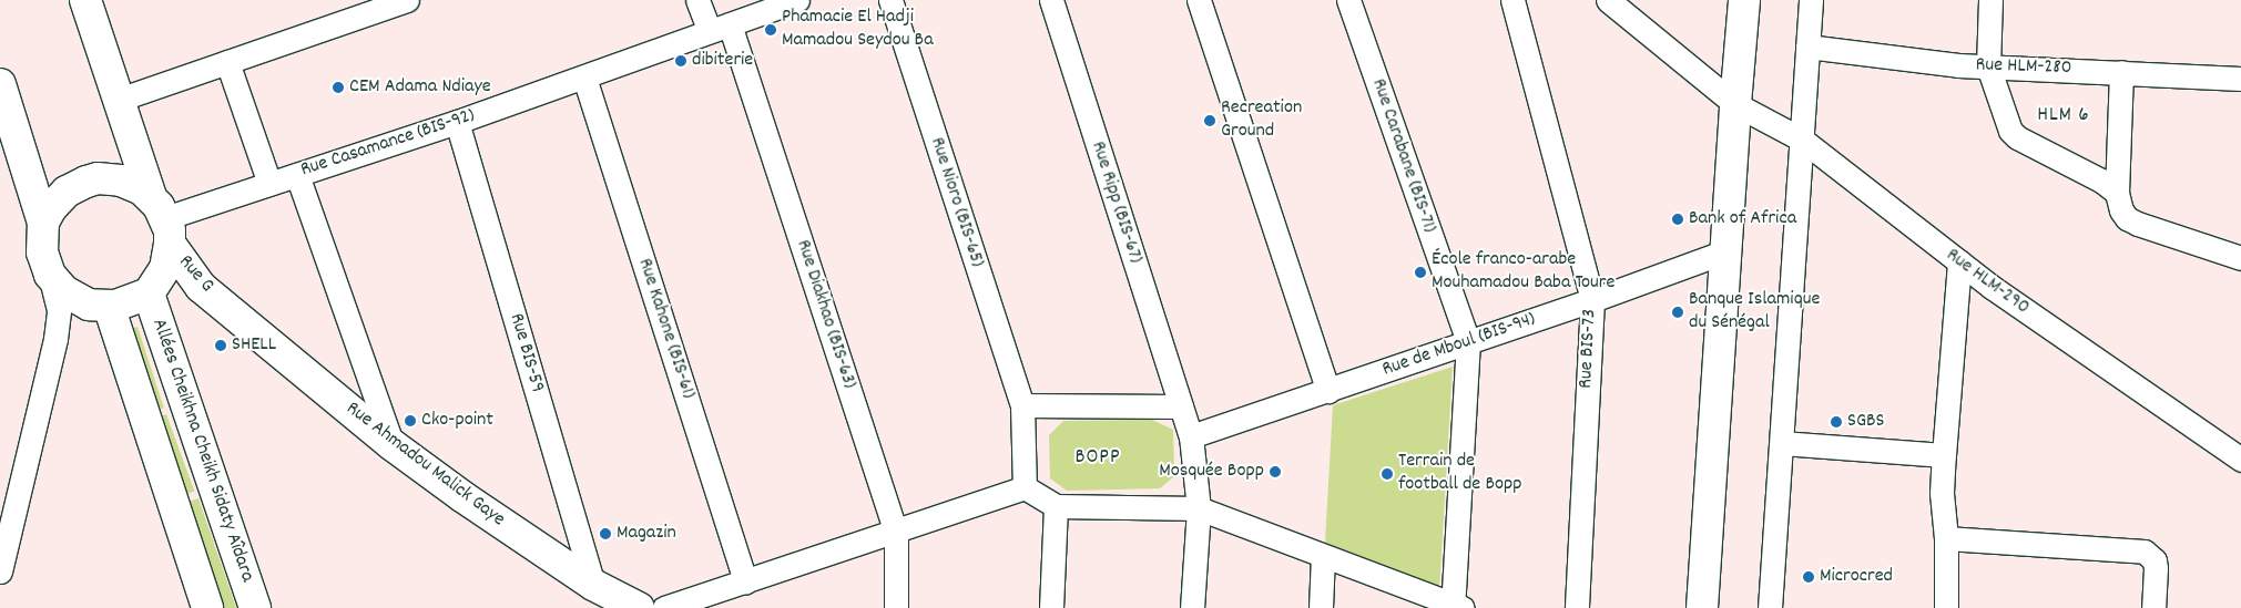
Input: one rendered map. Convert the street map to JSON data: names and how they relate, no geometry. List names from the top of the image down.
{
  "streets": {
    "street": [
      "Rue HLM-280",
      "Rue Casamance (BIS-92)",
      "Rue Carabane (BIS-71)",
      "Rue Nioro (BIS-65)",
      "Rue Ripp (BIS-67)",
      "Rue G",
      "Rue HLM-290",
      "Rue Diakhao (BIS-63)",
      "Rue Kahone (BIS-61)",
      "Rue de Mboul (BIS-94)",
      "Rue BIS-73",
      "Rue BIS-59",
      "Allées Cheikhna Cheikh Sidaty Aîdara",
      "Rue Ahmadou Malick Gaye"
    ]
  },
  "crossings": [
    ["Rue Casamance (BIS-92)", "Rue G"],
    ["Rue Casamance (BIS-92)", "Rue Diakhao (BIS-63)"],
    ["Rue Casamance (BIS-92)", "Rue Kahone (BIS-61)"],
    ["Rue Casamance (BIS-92)", "Rue BIS-59"],
    ["Rue Casamance (BIS-92)", "Allées Cheikhna Cheikh Sidaty Aîdara"],
    ["Rue Carabane (BIS-71)", "Rue de Mboul (BIS-94)"],
    ["Rue Ripp (BIS-67)", "Rue de Mboul (BIS-94)"],
    ["Rue G", "Allées Cheikhna Cheikh Sidaty Aîdara"],
    ["Rue G", "Rue Ahmadou Malick Gaye"],
    ["Rue de Mboul (BIS-94)", "Rue BIS-73"],
    ["Rue BIS-59", "Rue Ahmadou Malick Gaye"]
  ],
  "districts": ["HLM 6", "BOPP"],
  "places": [
    "Phamacie El Hadji Mamadou Seydou Ba",
    "dibiterie",
    "CEM Adama Ndiaye",
    "Recreation Ground",
    "Bank of Africa",
    "École franco-arabe Mouhamadou Baba Toure",
    "Banque Islamique du Sénégal",
    "SHELL",
    "Cko-point",
    "SGBS",
    "Mosquée Bopp",
    "Terrain de football de Bopp",
    "Magazin",
    "Microcred"
  ]
}
